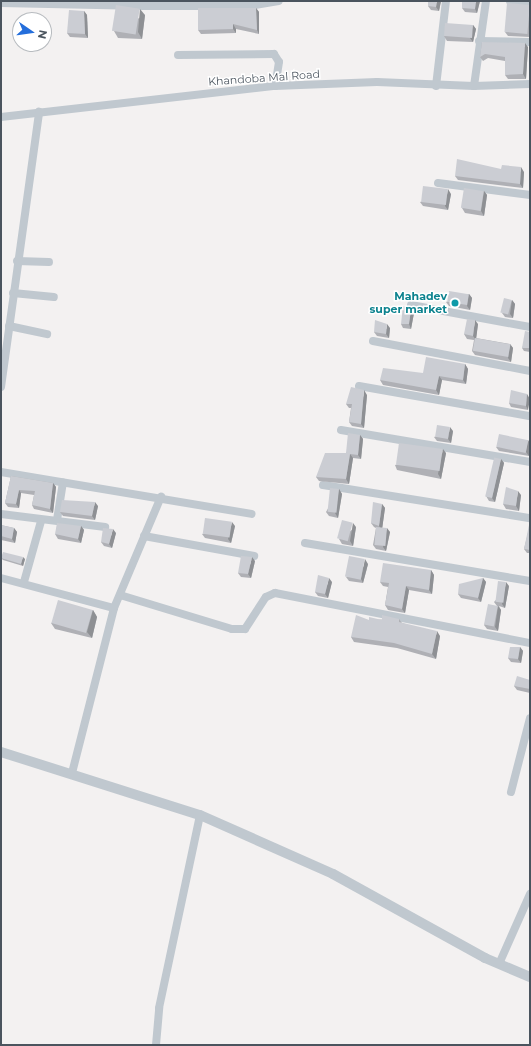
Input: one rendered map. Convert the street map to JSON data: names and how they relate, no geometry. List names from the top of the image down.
{
  "streets": {
    "street": ["Khandoba Mal Road"]
  },
  "places": ["Mahadev super market"],
  "north": "right"
}
